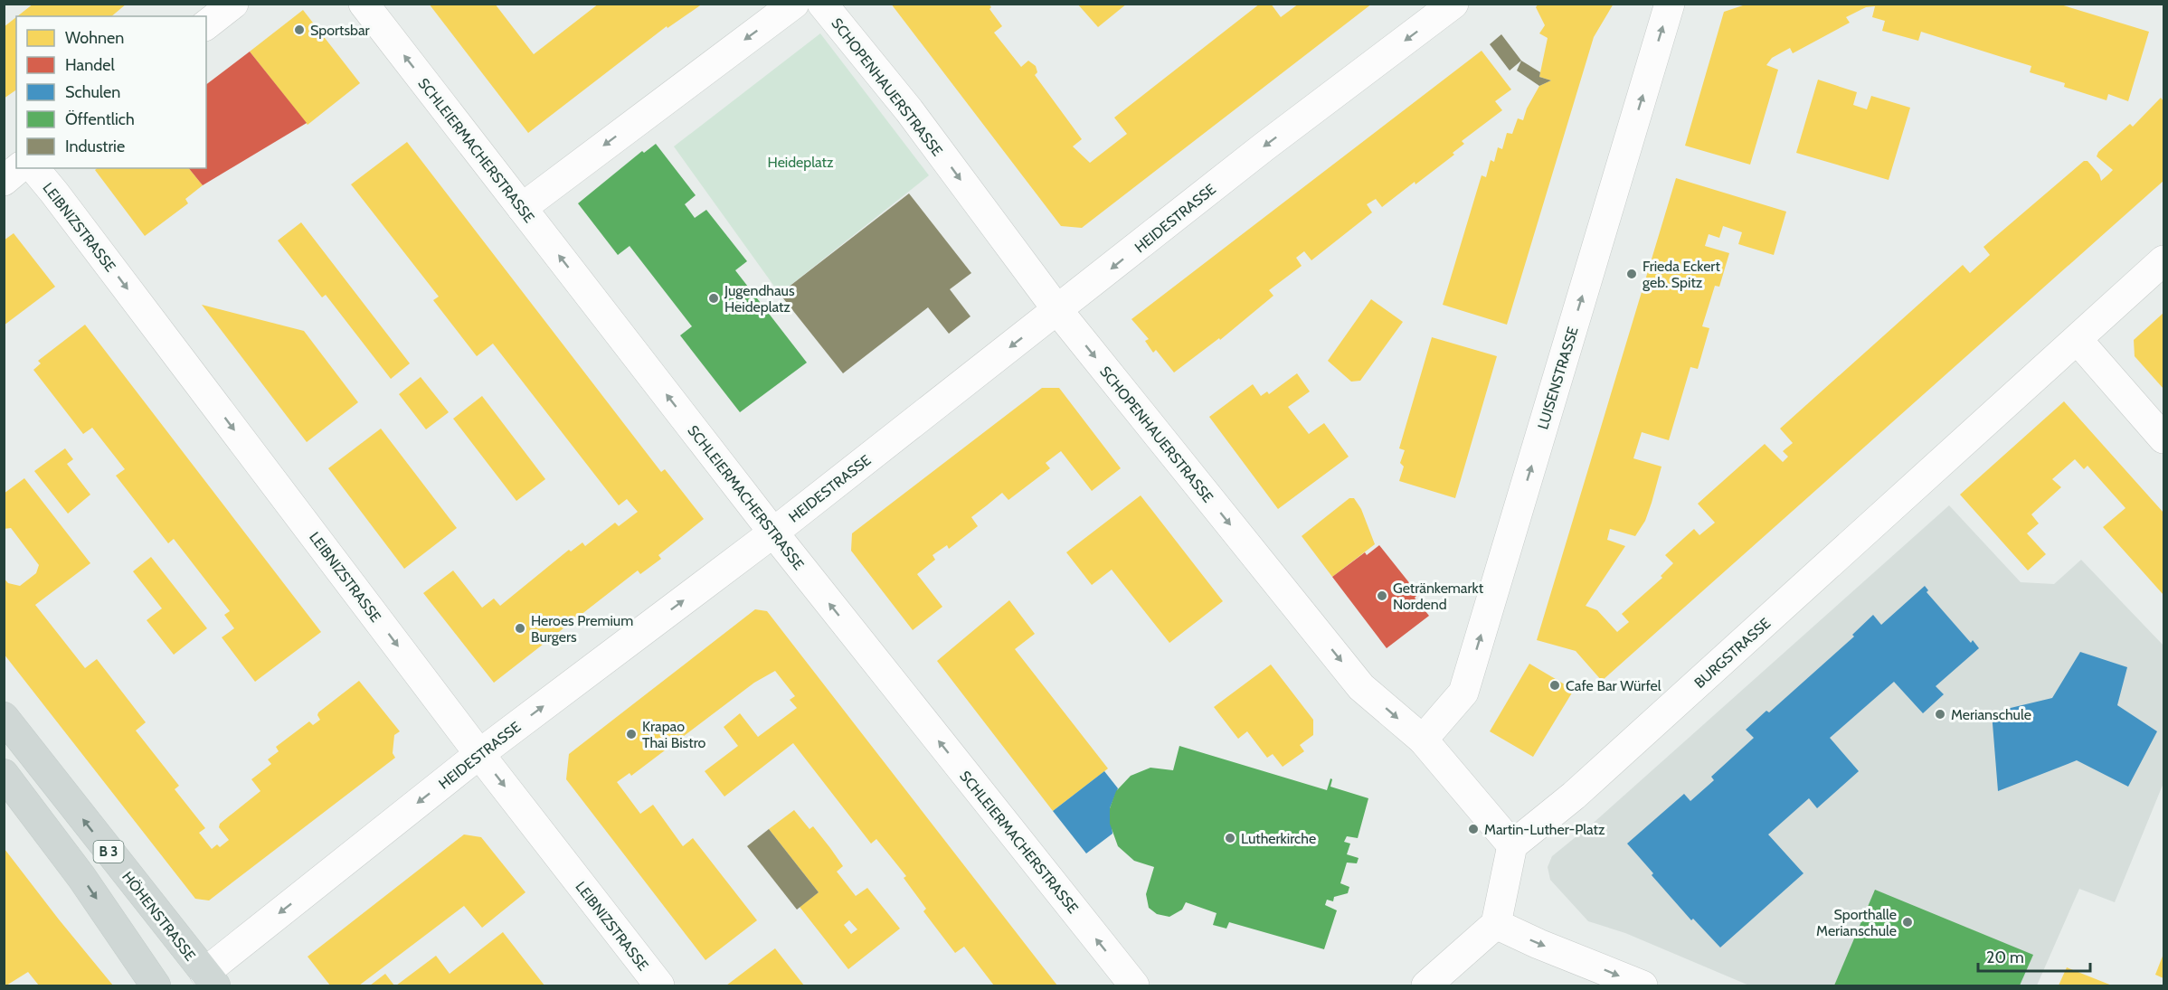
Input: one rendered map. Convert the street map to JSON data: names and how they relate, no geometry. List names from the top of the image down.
{
  "streets": {
    "main road": ["B 3", "HÖHENSTRASSE"],
    "street": [
      "SCHOPENHAUERSTRASSE",
      "SCHLEIERMACHERSTRASSE",
      "HEIDESTRASSE",
      "LEIBNIZSTRASSE",
      "LUISENSTRASSE",
      "BURGSTRASSE"
    ]
  },
  "crossings": [
    ["SCHOPENHAUERSTRASSE", "HEIDESTRASSE"],
    ["SCHOPENHAUERSTRASSE", "LUISENSTRASSE"],
    ["SCHOPENHAUERSTRASSE", "BURGSTRASSE"],
    ["SCHLEIERMACHERSTRASSE", "HEIDESTRASSE"],
    ["HEIDESTRASSE", "LEIBNIZSTRASSE"],
    ["HEIDESTRASSE", "HÖHENSTRASSE"]
  ],
  "one_way": [
    "SCHOPENHAUERSTRASSE",
    "SCHLEIERMACHERSTRASSE",
    "LEIBNIZSTRASSE",
    "LUISENSTRASSE"
  ],
  "parks": ["Heideplatz"],
  "places": [
    "Sportsbar",
    "Frieda Eckert geb. Spitz",
    "Jugendhaus Heideplatz",
    "Getränkemarkt Nordend",
    "Heroes Premium Burgers",
    "Cafe Bar Würfel",
    "Merianschule",
    "Krapao Thai Bistro",
    "Martin-Luther-Platz",
    "Lutherkirche",
    "Sporthalle Merianschule"
  ],
  "legend": [
    "Wohnen",
    "Handel",
    "Schulen",
    "Öffentlich",
    "Industrie"
  ],
  "scale_bar": "20 m"
}
